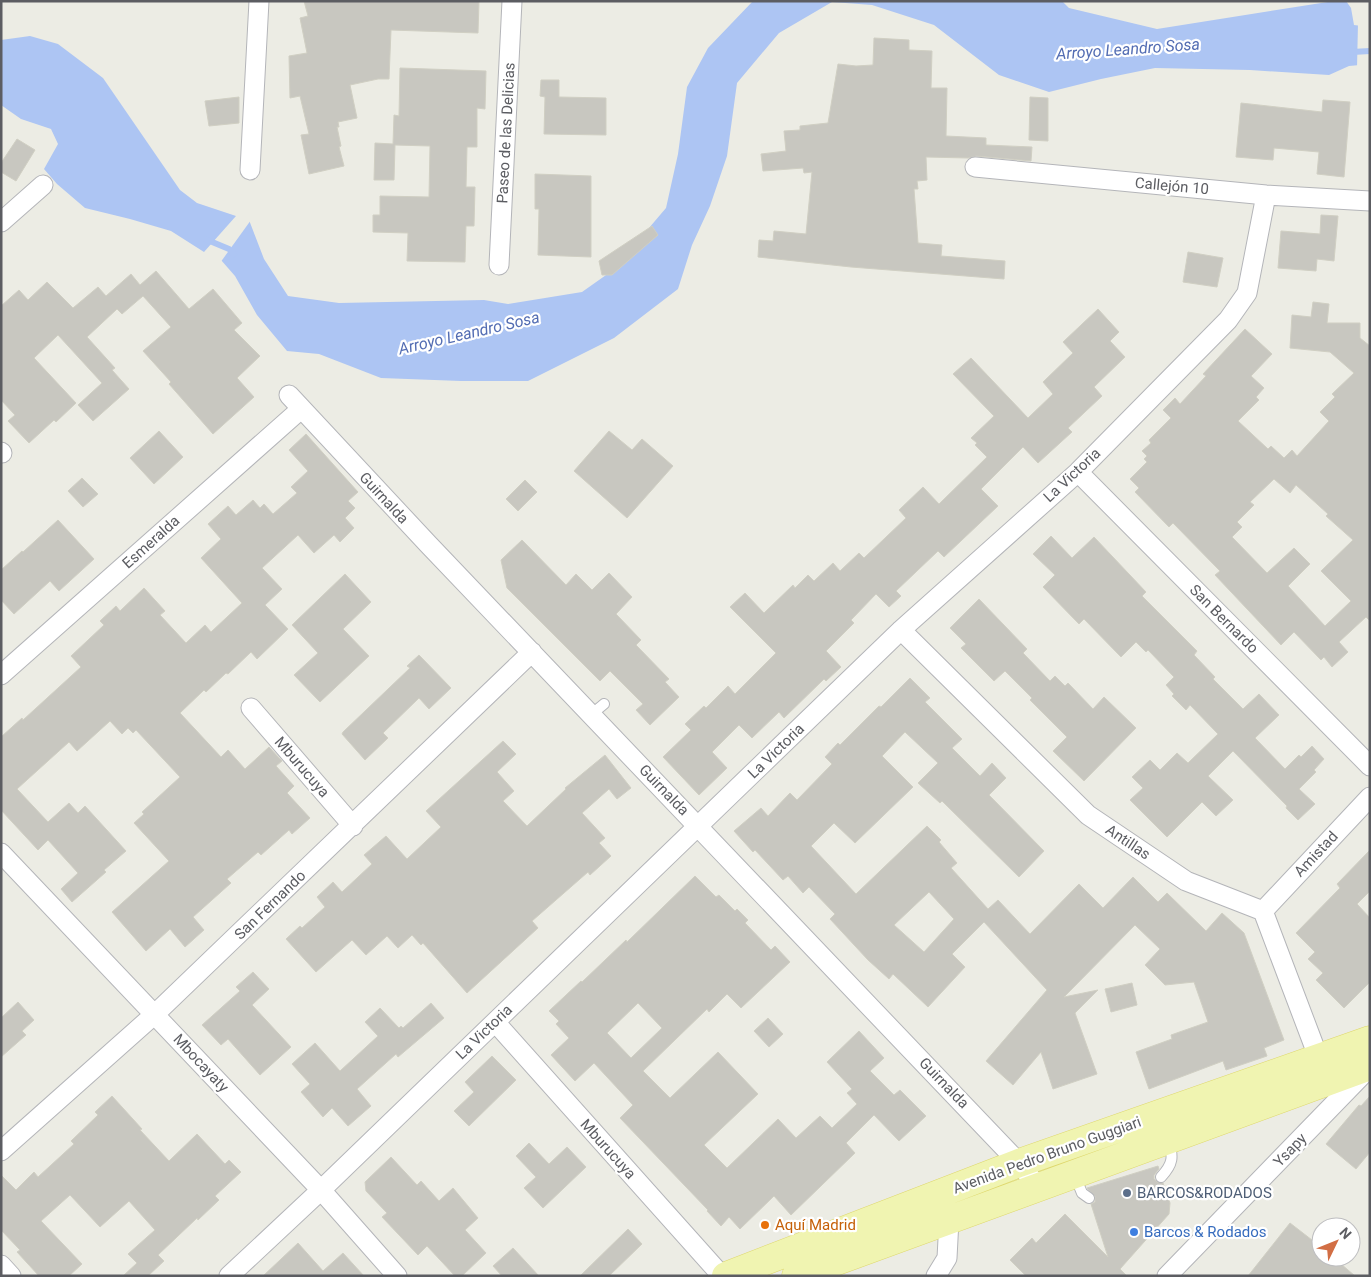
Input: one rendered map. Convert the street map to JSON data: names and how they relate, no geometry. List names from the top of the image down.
{
  "streets": {
    "main road": ["Avenida Pedro Bruno Guggiari"],
    "street": [
      "Paseo de las Delicias",
      "Callejón 10",
      "La Victoria",
      "Guirnalda",
      "Esmeralda",
      "San Bernardo",
      "Mburucuya",
      "Antillas",
      "Amistad",
      "San Fernando",
      "Mbocayaty",
      "Ysapy"
    ]
  },
  "crossings": [
    ["Callejón 10", "La Victoria"],
    ["La Victoria", "Guirnalda"],
    ["La Victoria", "San Bernardo"],
    ["La Victoria", "Mburucuya"],
    ["La Victoria", "Antillas"],
    ["La Victoria", "Mbocayaty"],
    ["Guirnalda", "Esmeralda"],
    ["Guirnalda", "San Fernando"],
    ["Guirnalda", "Avenida Pedro Bruno Guggiari"],
    ["Mburucuya", "San Fernando"],
    ["Antillas", "Amistad"],
    ["San Fernando", "Mbocayaty"],
    ["Ysapy", "Avenida Pedro Bruno Guggiari"]
  ],
  "water": ["Arroyo Leandro Sosa"],
  "places": ["BARCOS&RODADOS", "Aquí Madrid", "Barcos & Rodados"],
  "north": "top right"
}
